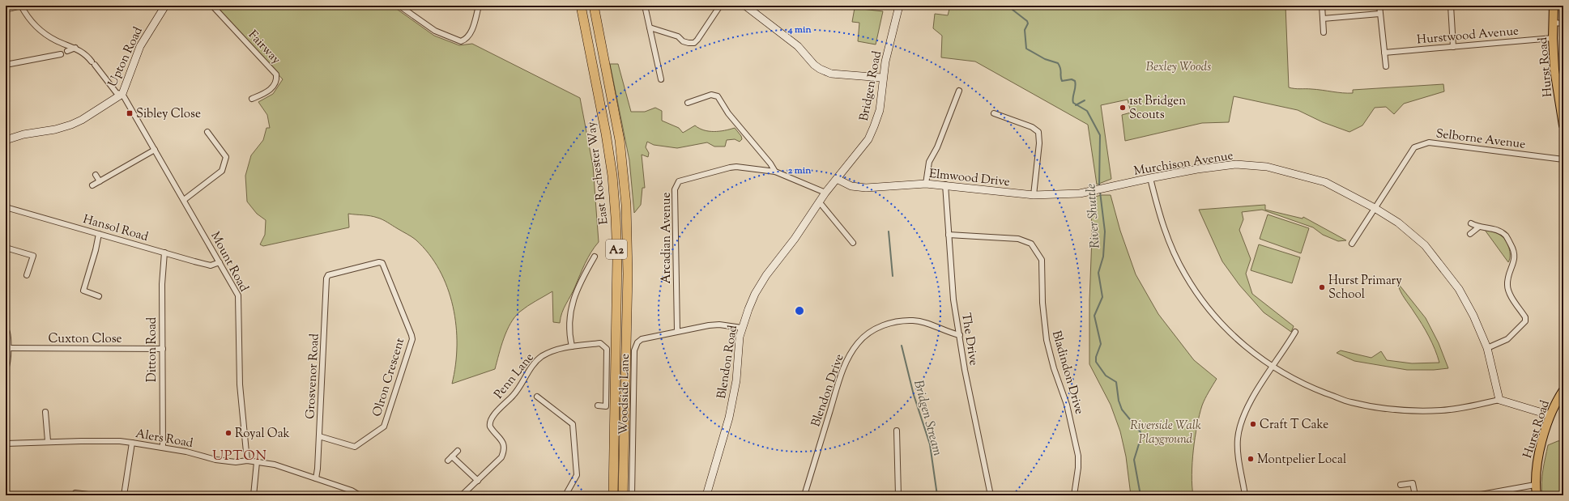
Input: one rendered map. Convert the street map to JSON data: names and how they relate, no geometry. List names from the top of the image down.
{
  "streets": {
    "highway": ["East Rochester Way", "A2"],
    "main road": ["Hurst Road"],
    "street": [
      "Hurstwood Avenue",
      "Fairway",
      "Upton Road",
      "Bridgen Road",
      "Selborne Avenue",
      "Murchison Avenue",
      "Elmwood Drive",
      "Hansol Road",
      "Arcadian Avenue",
      "Mount Road",
      "Cuxton Close",
      "The Drive",
      "Ditton Road",
      "Blendon Road",
      "Bladindon Drive",
      "Penn Lane",
      "Grosvenor Road",
      "Olron Crescent",
      "Blendon Drive",
      "Woodside Lane",
      "Alers Road"
    ]
  },
  "crossings": [
    ["Hurstwood Avenue", "Hurst Road"],
    ["Upton Road", "Mount Road"],
    ["Bridgen Road", "Elmwood Drive"],
    ["Bridgen Road", "Blendon Road"],
    ["Selborne Avenue", "Murchison Avenue"],
    ["Murchison Avenue", "Elmwood Drive"],
    ["Elmwood Drive", "The Drive"],
    ["Elmwood Drive", "Blendon Road"],
    ["Hansol Road", "Mount Road"],
    ["Hansol Road", "Ditton Road"],
    ["Arcadian Avenue", "Blendon Road"],
    ["Arcadian Avenue", "Woodside Lane"],
    ["Mount Road", "Alers Road"],
    ["Cuxton Close", "Ditton Road"],
    ["The Drive", "Bladindon Drive"],
    ["The Drive", "Blendon Drive"],
    ["Ditton Road", "Alers Road"],
    ["Blendon Road", "Woodside Lane"],
    ["Grosvenor Road", "Olron Crescent"],
    ["Grosvenor Road", "Alers Road"]
  ],
  "districts": ["UPTON"],
  "water": ["River Shuttle", "Bridgen Stream"],
  "parks": ["Bexley Woods", "Riverside Walk Playground"],
  "places": {
    "other": [
      "1st Bridgen Scouts",
      "Hurst Primary School",
      "Craft T Cake",
      "Royal Oak",
      "Montpelier Local"
    ],
    "transit": ["Sibley Close"]
  },
  "rings": ["4 min", "2 min"]
}
